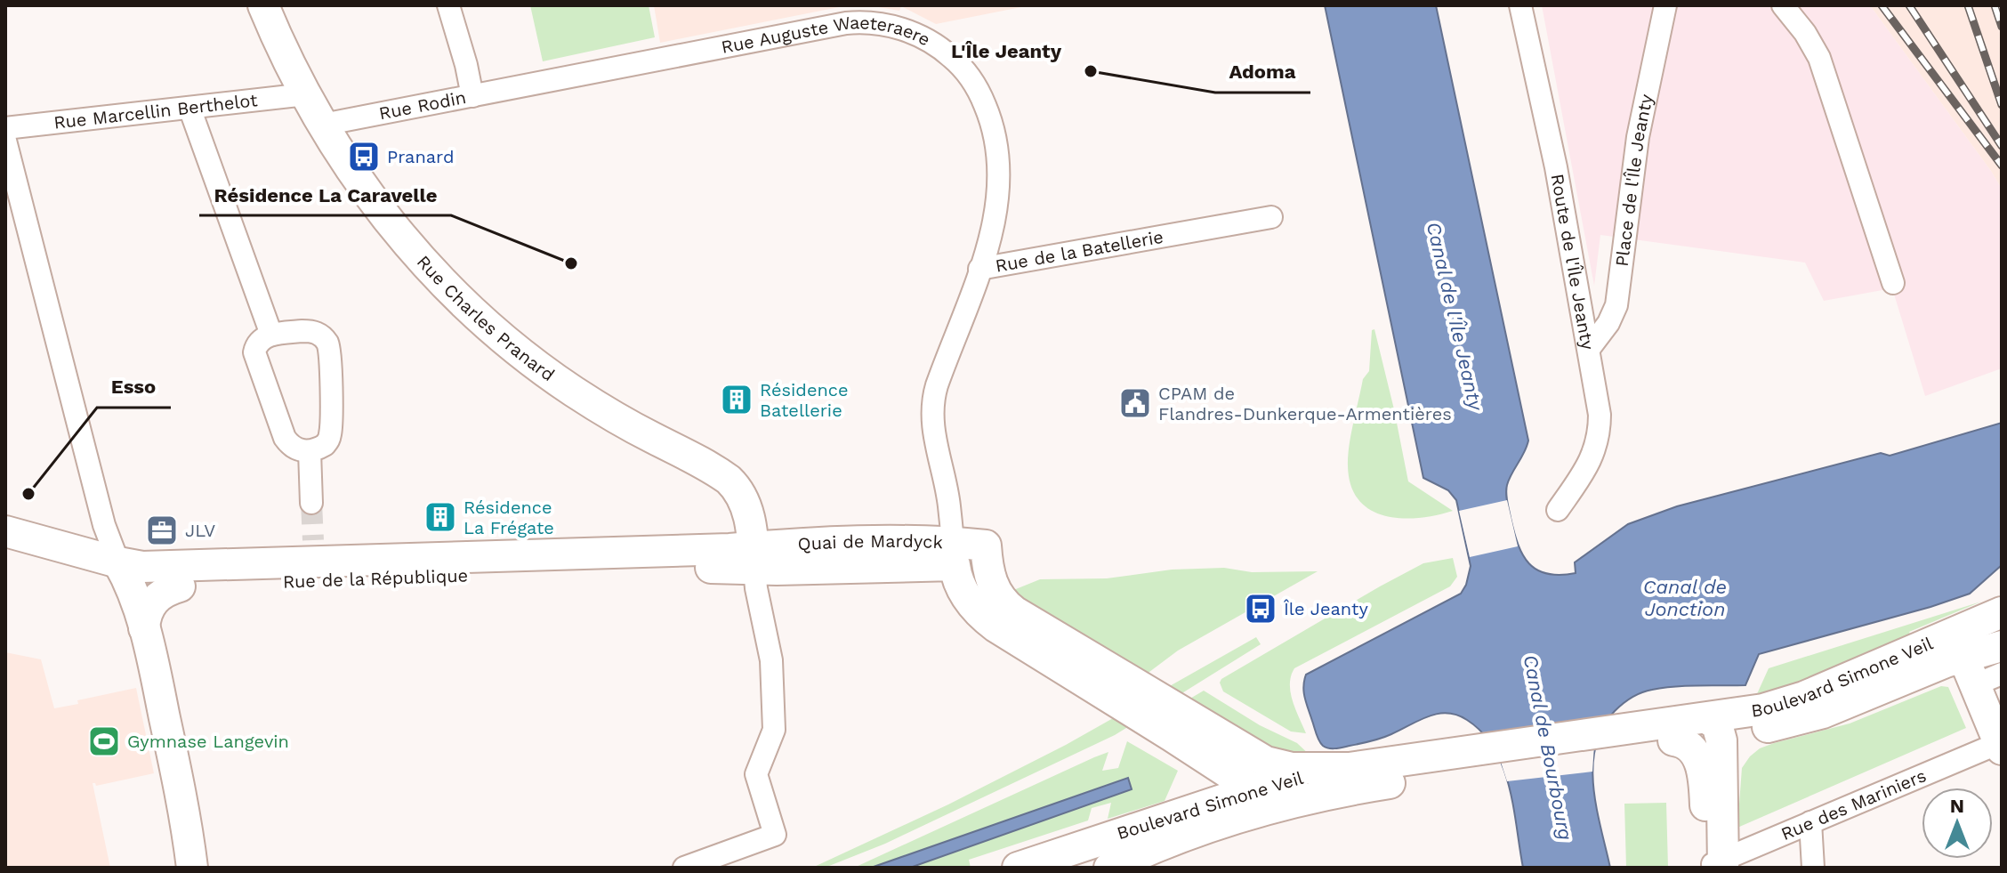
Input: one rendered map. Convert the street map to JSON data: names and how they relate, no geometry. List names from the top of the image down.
{
  "streets": {
    "street": [
      "Rue Auguste Waeteraere",
      "Rue Rodin",
      "Rue Marcellin Berthelot",
      "Place de l'Île Jeanty",
      "Rue de la Batellerie",
      "Route de l'Île Jeanty",
      "Rue Charles Pranard",
      "Quai de Mardyck",
      "Rue de la République",
      "Boulevard Simone Veil",
      "Rue des Mariniers"
    ]
  },
  "crossings": [
    ["Rue Auguste Waeteraere", "Rue Rodin"],
    ["Rue Auguste Waeteraere", "Rue de la Batellerie"],
    ["Rue Rodin", "Rue Charles Pranard"],
    ["Rue Marcellin Berthelot", "Rue Charles Pranard"],
    ["Place de l'Île Jeanty", "Route de l'Île Jeanty"],
    ["Rue de la Batellerie", "Quai de Mardyck"],
    ["Rue Charles Pranard", "Quai de Mardyck"],
    ["Rue Charles Pranard", "Rue de la République"],
    ["Quai de Mardyck", "Rue de la République"]
  ],
  "districts": ["L'Île Jeanty"],
  "water": ["Canal de l'Île Jeanty", "Canal de Jonction", "Canal de Bourbourg"],
  "places": {
    "other": ["Adoma", "Résidence La Caravelle", "Esso"],
    "bus stop": ["Pranard", "Île Jeanty"],
    "building": ["Résidence Batellerie", "Résidence La Frégate"],
    "public building": ["CPAM de Flandres-Dunkerque-Armentières"],
    "office": ["JLV"],
    "sports": ["Gymnase Langevin"]
  },
  "north": "top"
}
